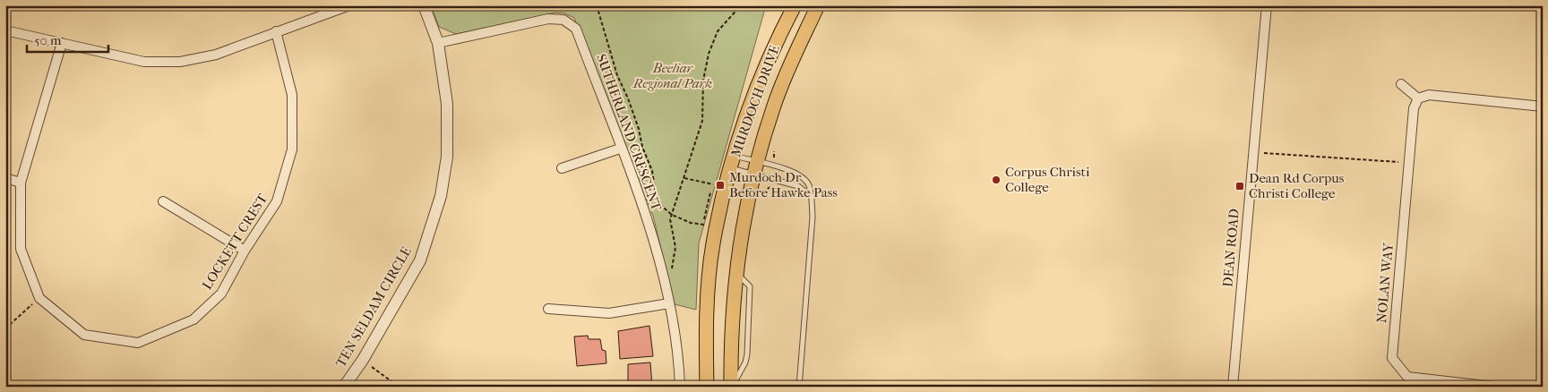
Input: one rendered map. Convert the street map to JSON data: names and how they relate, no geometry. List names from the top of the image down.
{
  "streets": {
    "main road": ["MURDOCH DRIVE"],
    "street": [
      "SUTHERLAND CRESCENT",
      "LOCKETT CREST",
      "DEAN ROAD",
      "NOLAN WAY",
      "TEN SELDAM CIRCLE"
    ]
  },
  "crossings": [
    ["SUTHERLAND CRESCENT", "TEN SELDAM CIRCLE"]
  ],
  "parks": ["Beeliar Regional Park"],
  "places": {
    "other": ["Corpus Christi College"],
    "transit": ["Murdoch Dr Before Hawke Pass", "Dean Rd Corpus Christi College"]
  },
  "scale_bar": "50 m"
}
